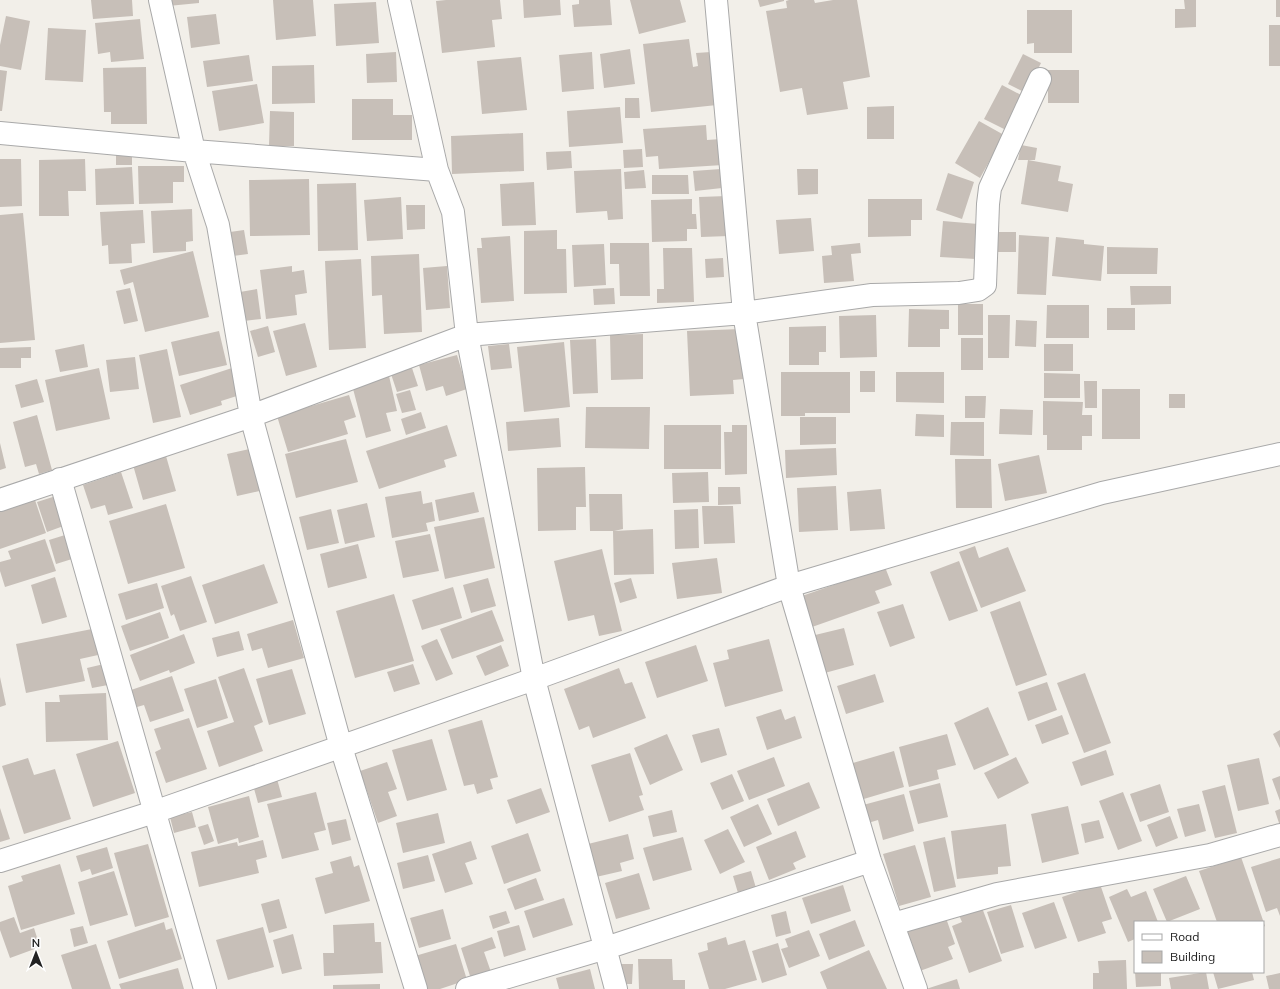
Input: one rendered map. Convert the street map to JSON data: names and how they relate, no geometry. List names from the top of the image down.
{
  "legend": ["Road", "Building"],
  "north": "top"
}
